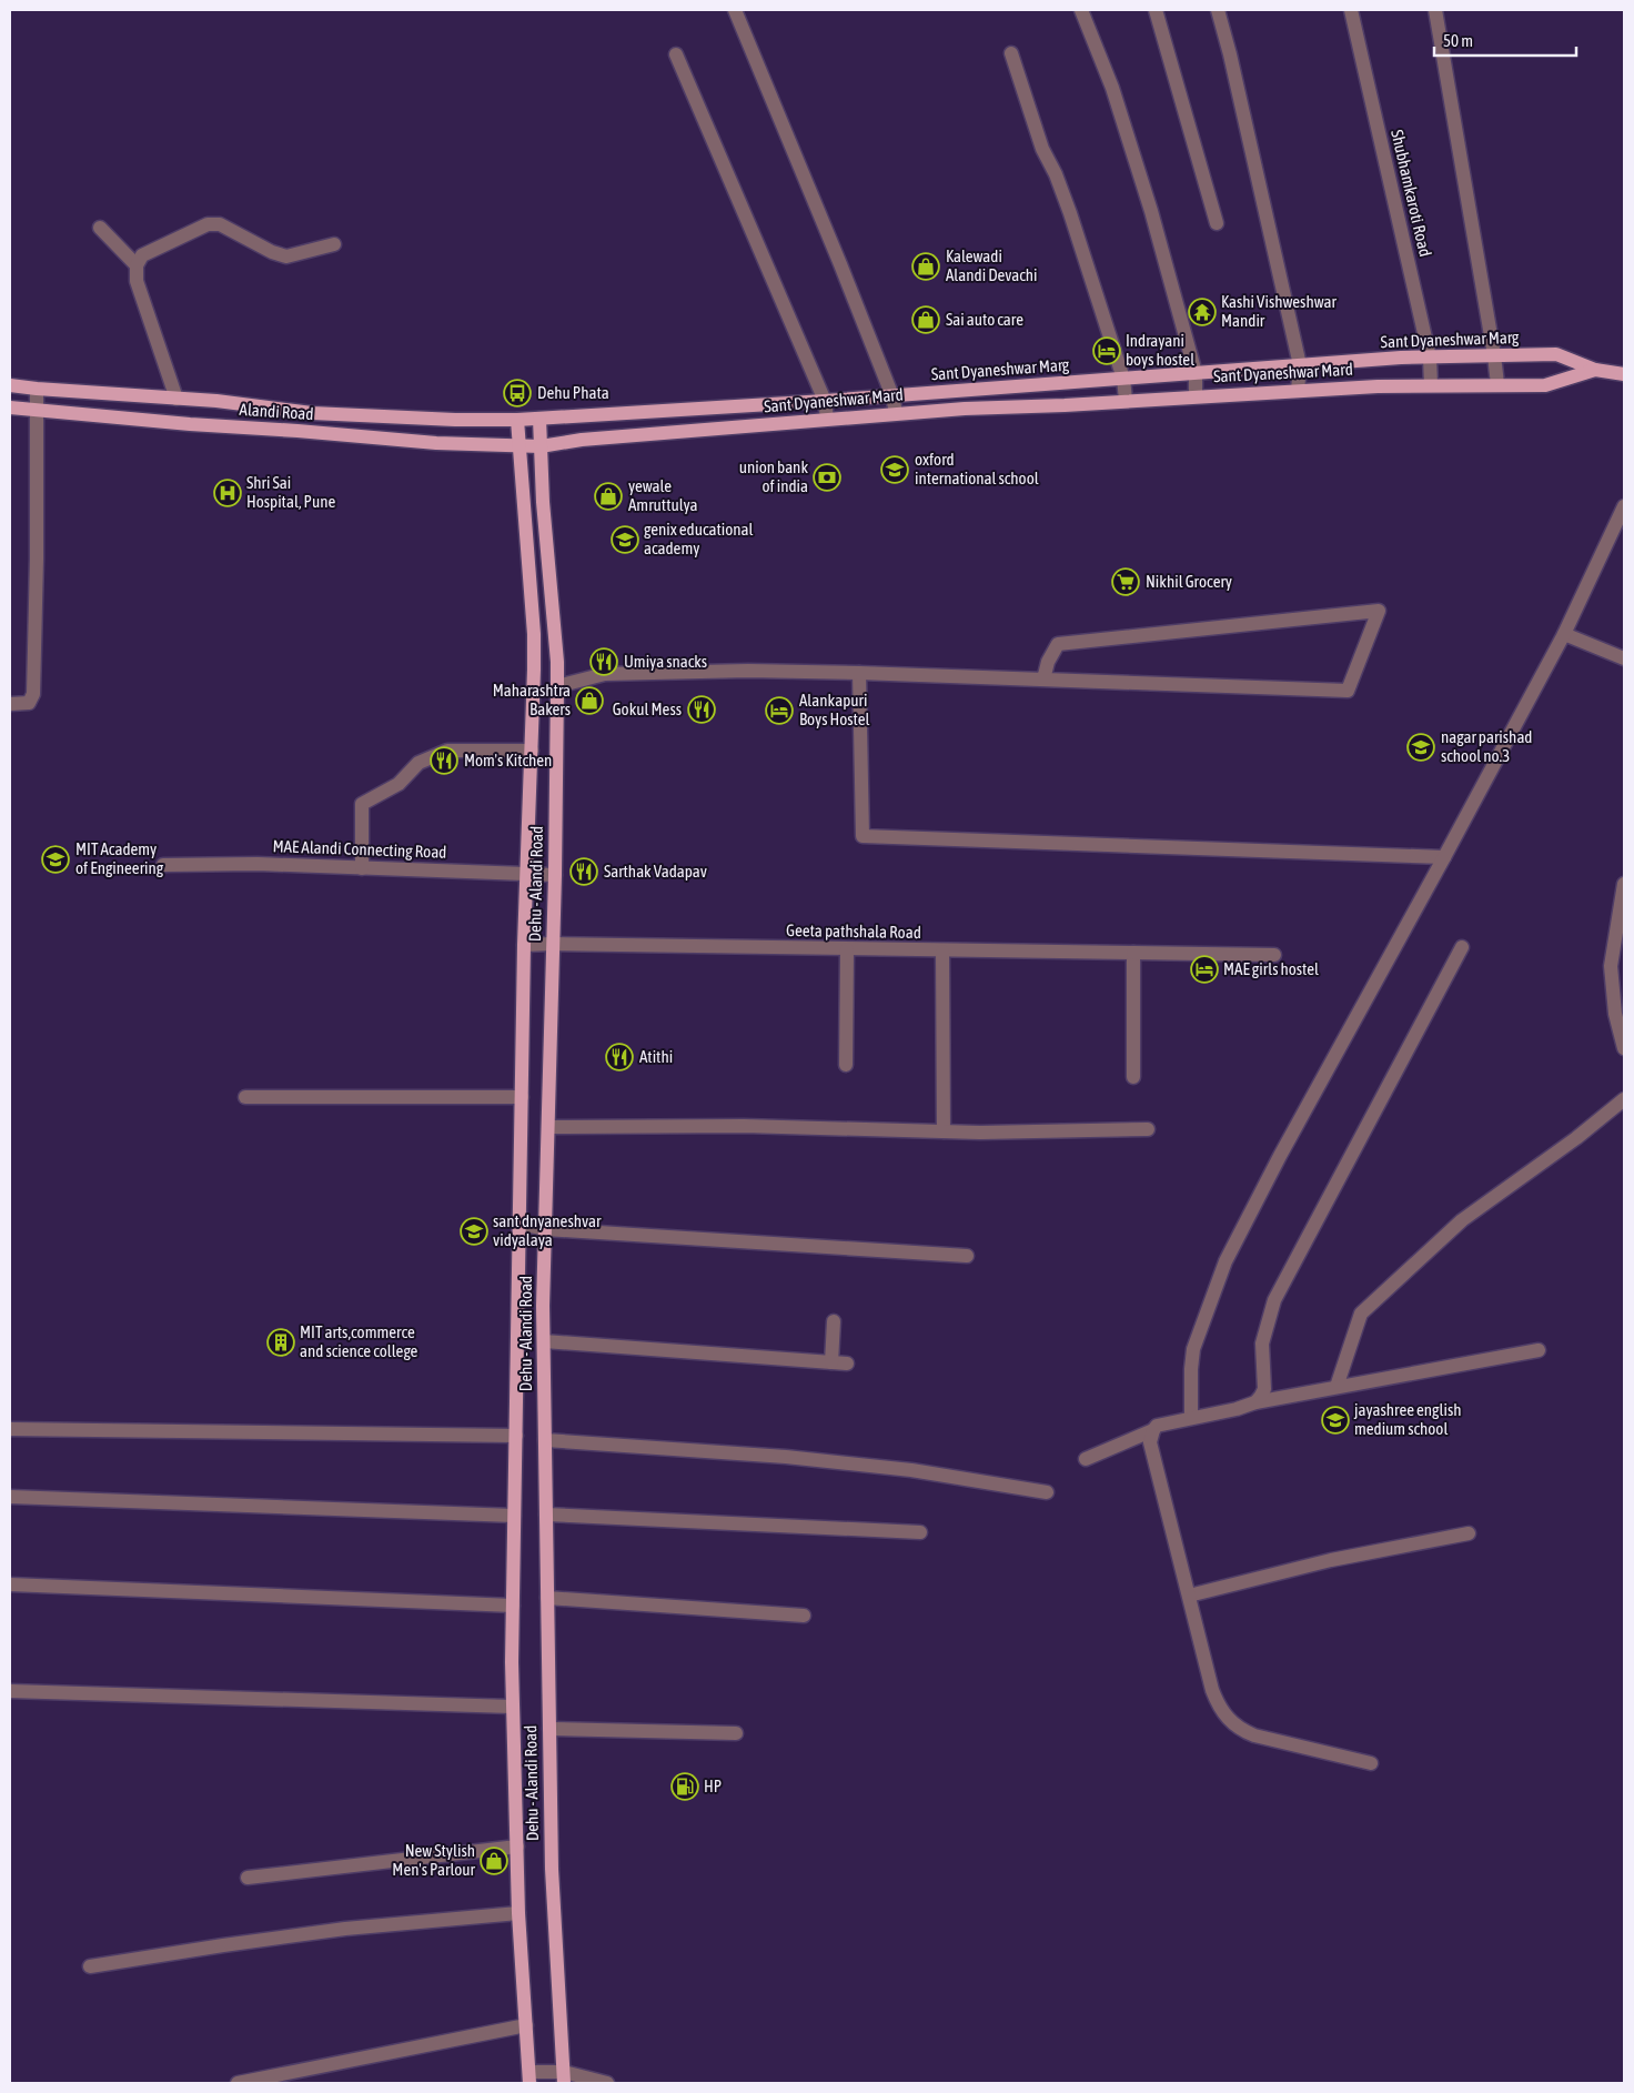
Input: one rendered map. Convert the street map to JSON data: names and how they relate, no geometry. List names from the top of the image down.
{
  "streets": {
    "main road": [
      "Sant Dyaneshwar Marg",
      "Sant Dyaneshwar Mard",
      "Alandi Road",
      "Dehu - Alandi Road"
    ],
    "street": ["Shubhamkaroti Road", "MAE Alandi Connecting Road", "Geeta pathshala Road"]
  },
  "crossings": [
    ["Shubhamkaroti Road", "Sant Dyaneshwar Marg"],
    ["Shubhamkaroti Road", "Sant Dyaneshwar Mard"],
    ["Sant Dyaneshwar Marg", "Sant Dyaneshwar Mard"],
    ["Sant Dyaneshwar Marg", "Dehu - Alandi Road"],
    ["Sant Dyaneshwar Mard", "Alandi Road"],
    ["Sant Dyaneshwar Mard", "Dehu - Alandi Road"],
    ["Alandi Road", "Dehu - Alandi Road"],
    ["MAE Alandi Connecting Road", "Dehu - Alandi Road"],
    ["Dehu - Alandi Road", "Geeta pathshala Road"]
  ],
  "places": {
    "shop": [
      "Kalewadi Alandi Devachi",
      "Sai auto care",
      "yewale Amruttulya",
      "Maharashtra Bakers",
      "New Stylish Men's Parlour"
    ],
    "temple": ["Kashi Vishweshwar Mandir"],
    "hotel": ["Indrayani boys hostel", "Alankapuri Boys Hostel", "MAE girls hostel"],
    "bus stop": ["Dehu Phata"],
    "school or university": [
      "oxford international school",
      "genix educational academy",
      "nagar parishad school no.3",
      "MIT Academy of Engineering",
      "sant dnyaneshvar vidyalaya",
      "jayashree english medium school"
    ],
    "bank": ["union bank of india"],
    "hospital": ["Shri Sai Hospital, Pune"],
    "supermarket": ["Nikhil Grocery"],
    "restaurant": [
      "Umiya snacks",
      "Gokul Mess",
      "Mom's Kitchen",
      "Sarthak Vadapav",
      "Atithi"
    ],
    "building": ["MIT arts,commerce and science college"],
    "fuel station": ["HP"]
  },
  "scale_bar": "50 m"
}
